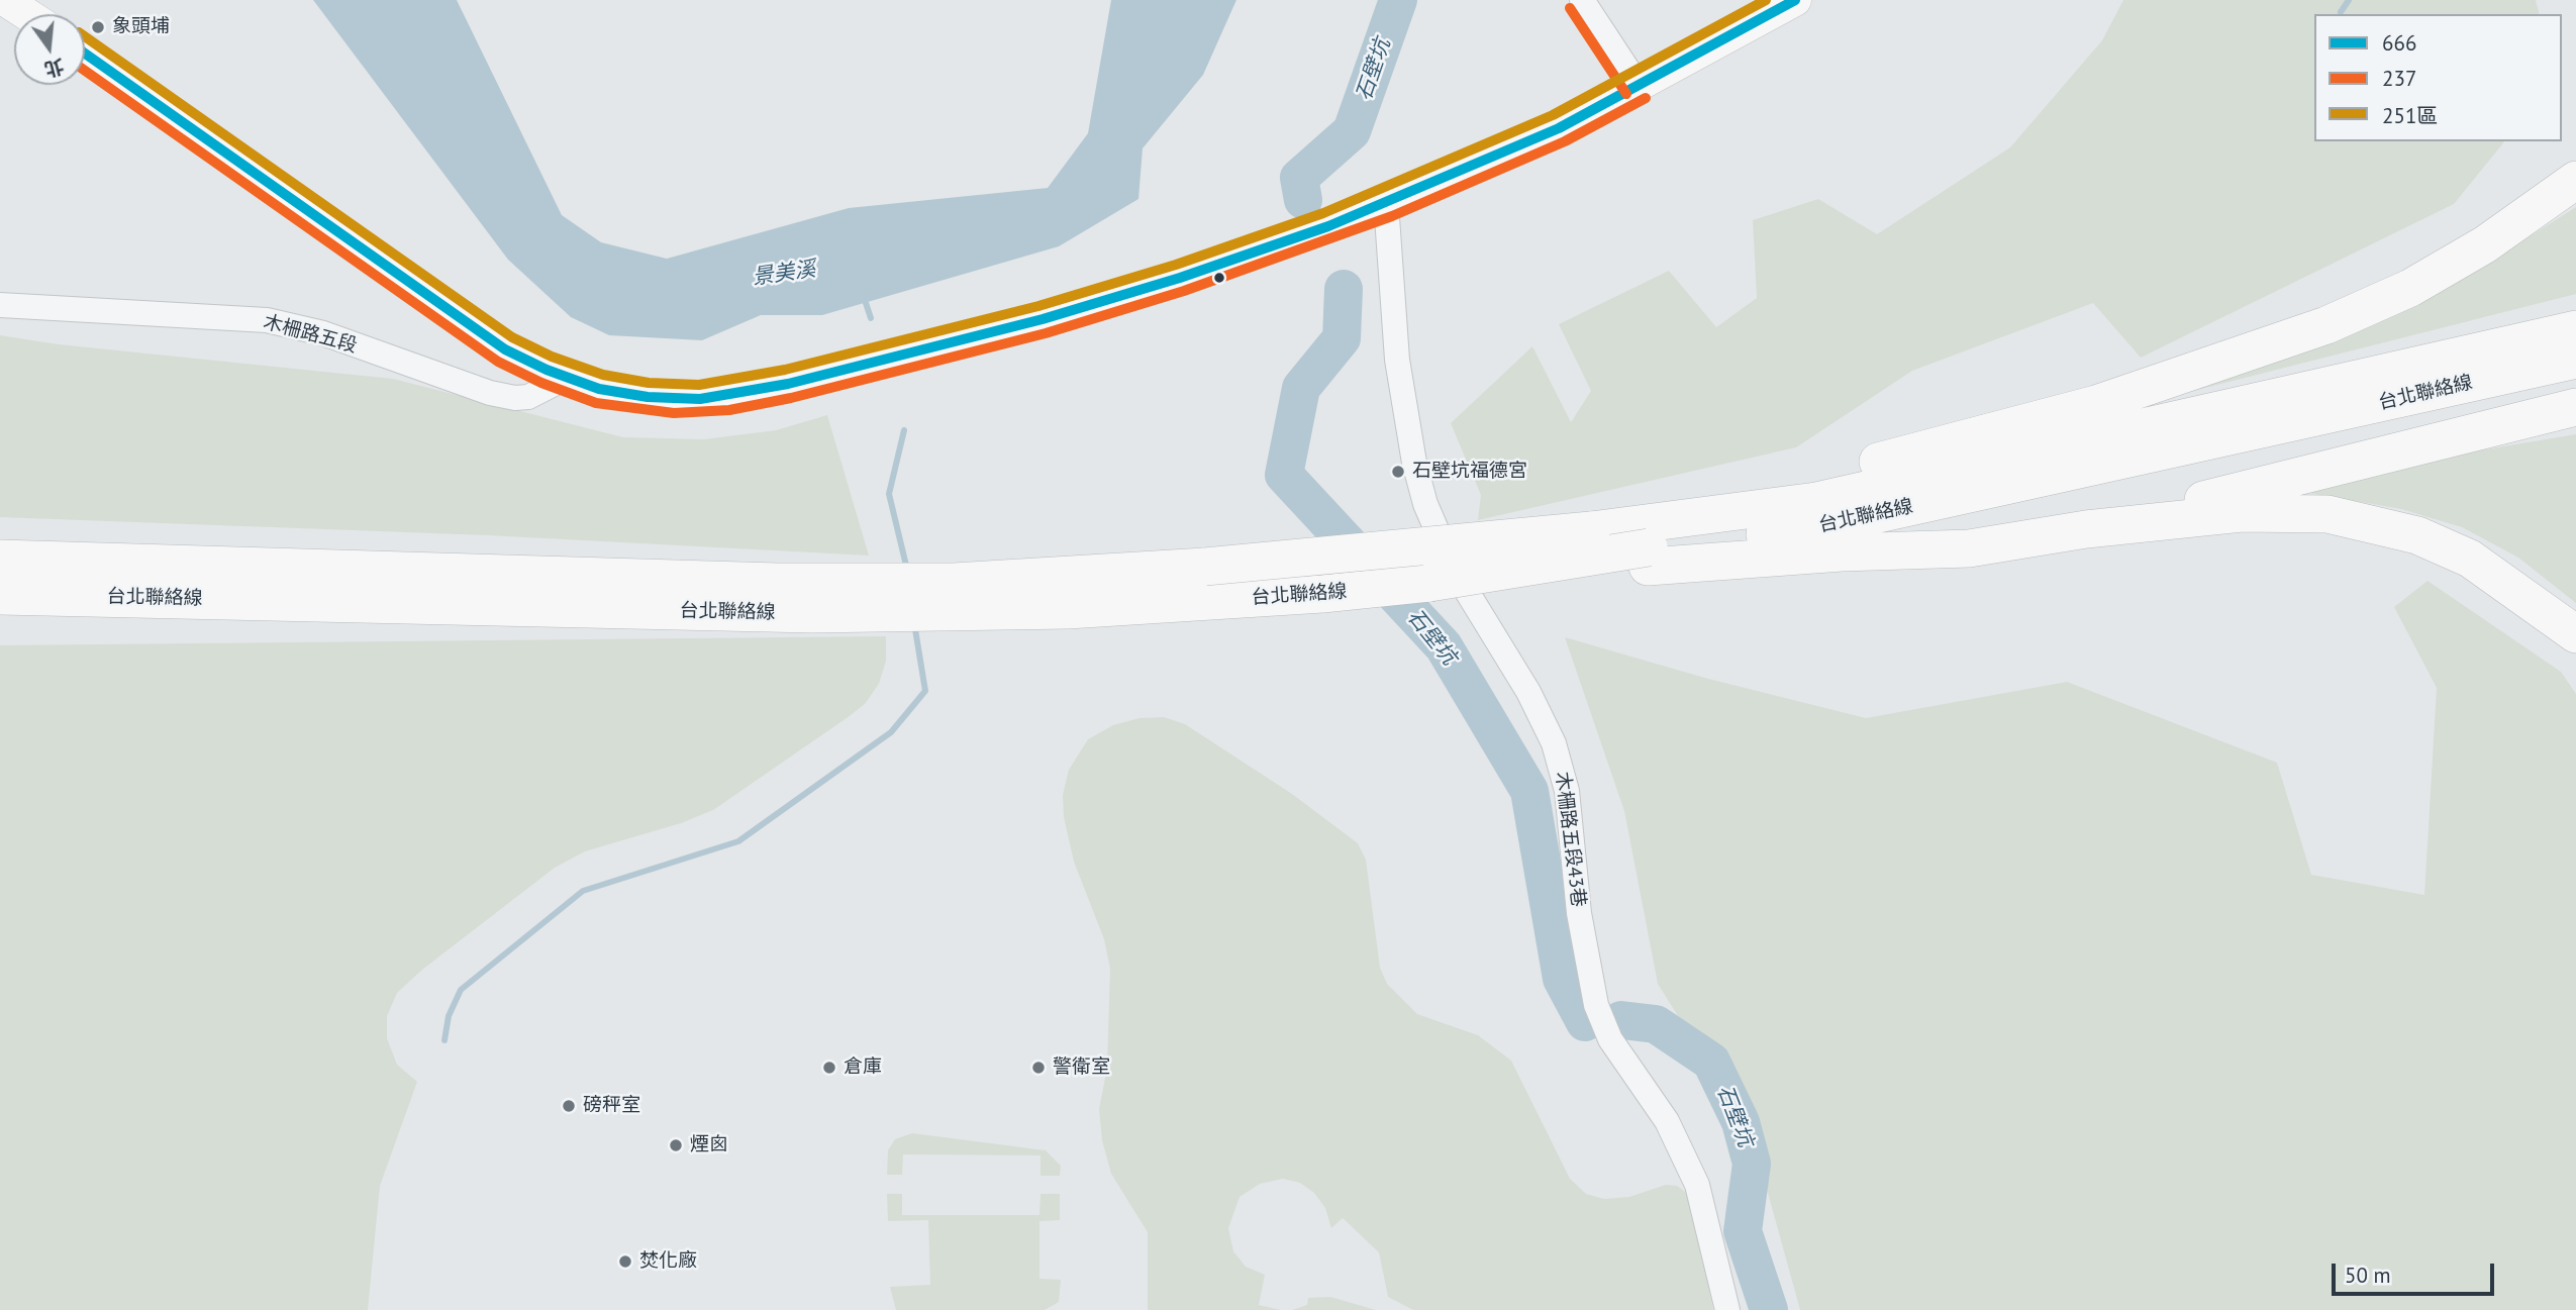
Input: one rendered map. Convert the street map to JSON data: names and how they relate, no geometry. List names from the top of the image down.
{
  "streets": {
    "highway": ["台北聯絡線"],
    "street": ["木柵路五段", "木柵路五段43巷"]
  },
  "water": ["石壁坑", "景美溪"],
  "places": [
    "象頭埔",
    "石壁坑福德宮",
    "倉庫",
    "警衛室",
    "磅秤室",
    "煙囪",
    "焚化廠"
  ],
  "lines": ["transit line 666", "transit line 251區", "transit line 237"],
  "legend": ["666", "237", "251區"],
  "scale_bar": "50 m",
  "north": "bottom"
}
